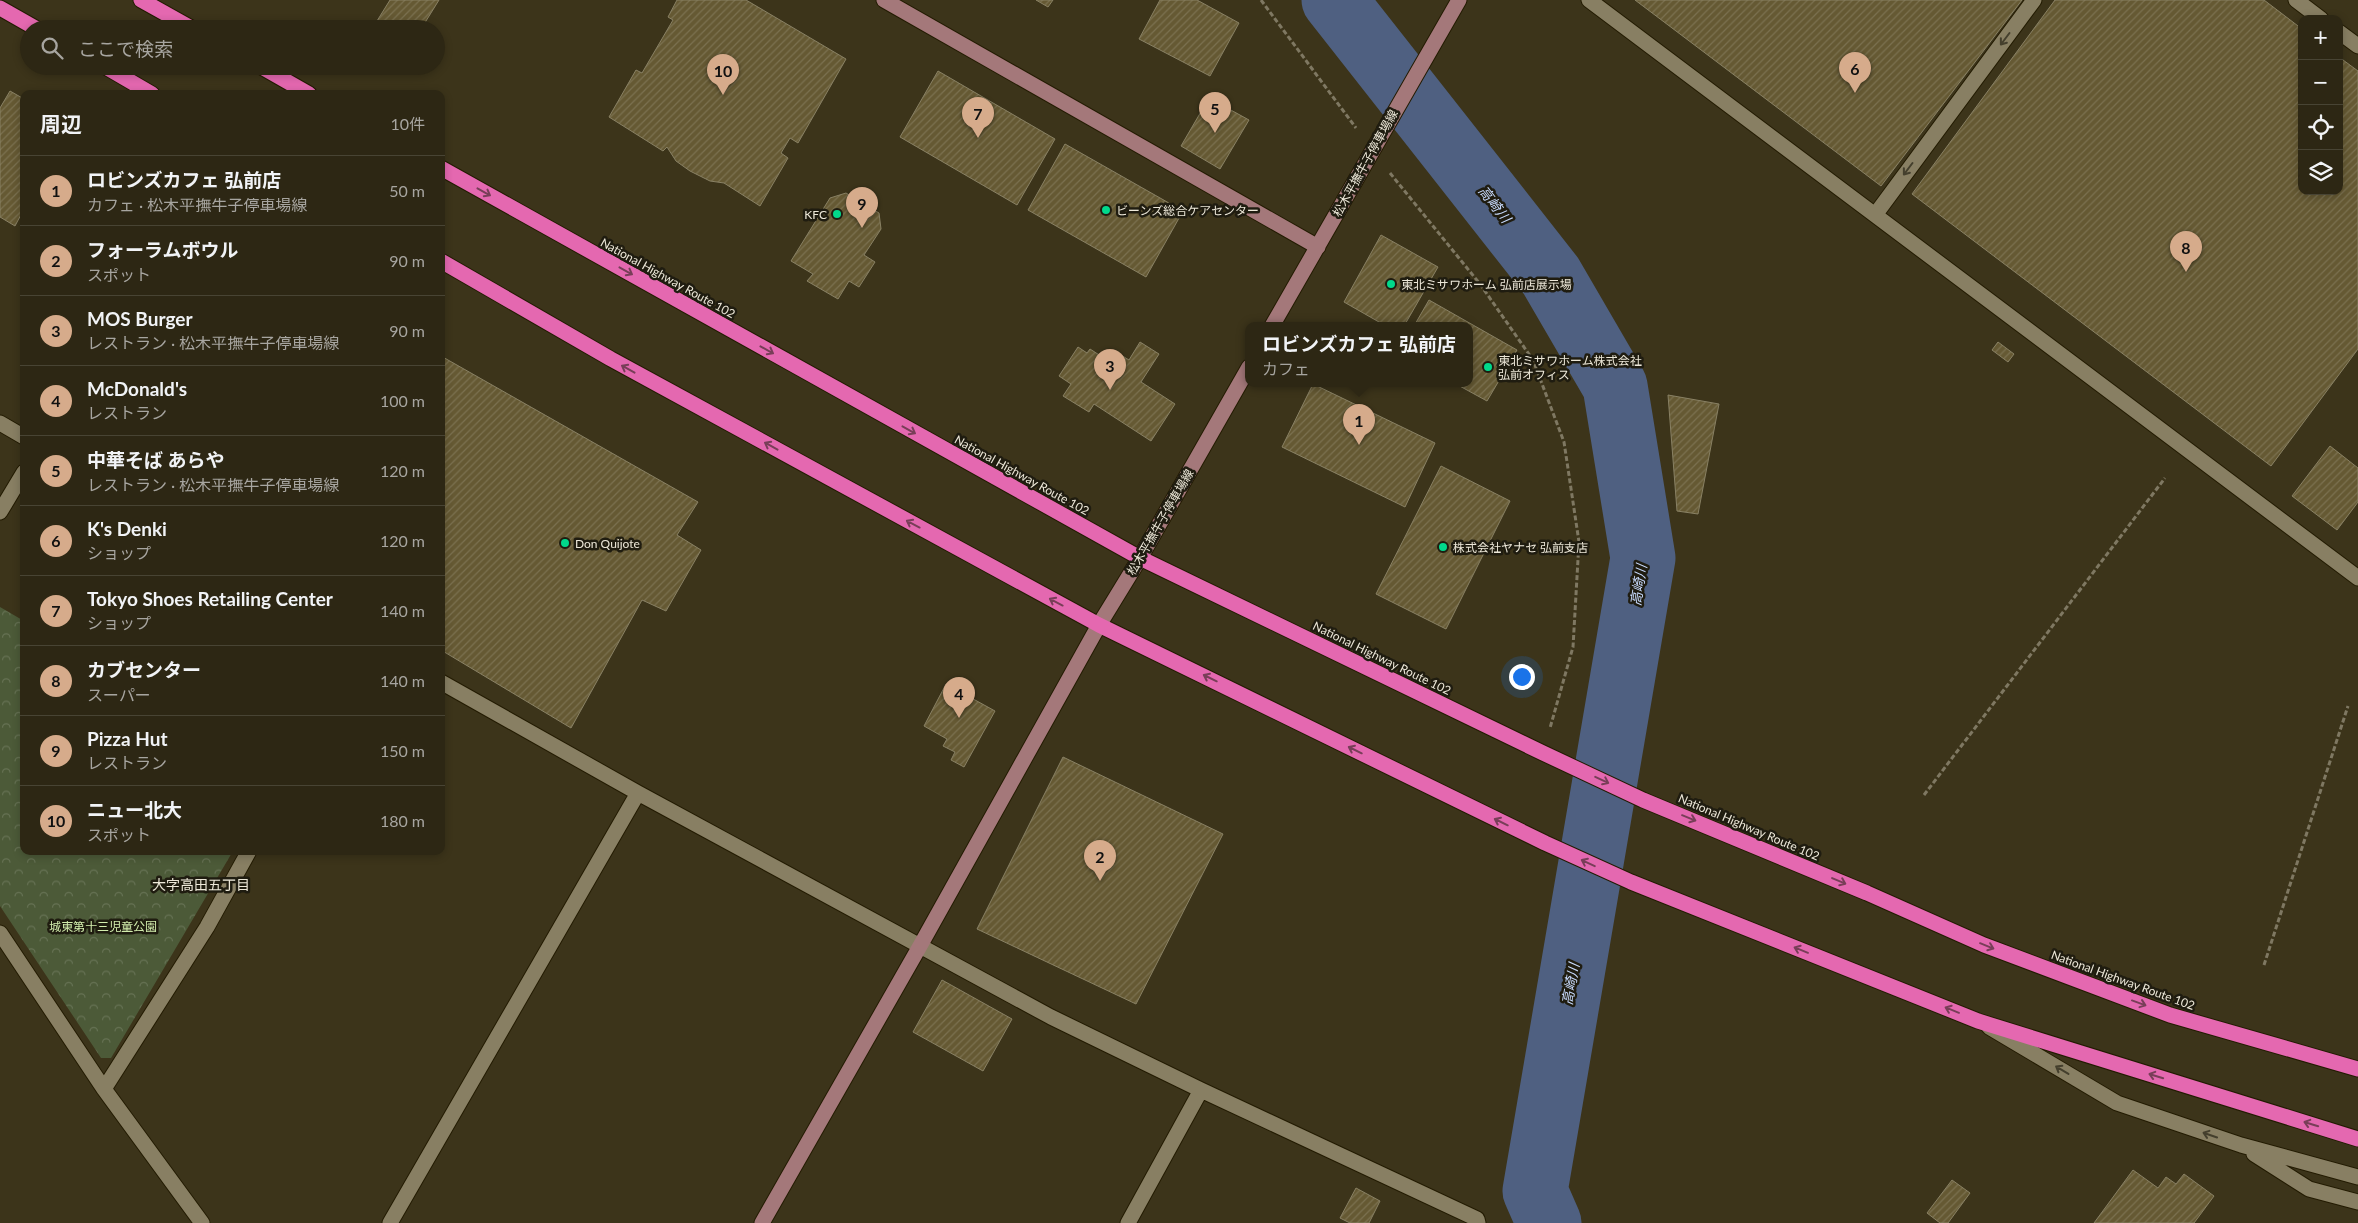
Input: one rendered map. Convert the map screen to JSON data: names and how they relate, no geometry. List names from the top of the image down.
{
  "streets": {
    "highway": ["National Highway Route 102"],
    "street": ["松木平撫牛子停車場線"]
  },
  "crossings": [
    ["松木平撫牛子停車場線", "National Highway Route 102"]
  ],
  "districts": ["大字高田五丁目"],
  "water": ["高崎川"],
  "parks": ["城東第十三児童公園"],
  "places": [
    "ビーンズ総合ケアセンター",
    "KFC",
    "東北ミサワホーム 弘前店展示場",
    "東北ミサワホーム株式会社 弘前オフィス",
    "Don Quijote",
    "株式会社ヤナセ 弘前支店"
  ],
  "page": {
    "map_buttons": ["+", "−"],
    "search": "ここで検索",
    "pins": [
      "6",
      "10",
      "5",
      "7",
      "9",
      "8",
      "3",
      "1",
      "4",
      "2"
    ],
    "heading": ["周辺", "10件"],
    "list": [
      {
        "mark": "1",
        "name": "ロビンズカフェ 弘前店",
        "note": "カフェ · 松木平撫牛子停車場線",
        "value": "50 m"
      },
      {
        "mark": "2",
        "name": "フォーラムボウル",
        "note": "スポット",
        "value": "90 m"
      },
      {
        "mark": "3",
        "name": "MOS Burger",
        "note": "レストラン · 松木平撫牛子停車場線",
        "value": "90 m"
      },
      {
        "mark": "4",
        "name": "McDonald's",
        "note": "レストラン",
        "value": "100 m"
      },
      {
        "mark": "5",
        "name": "中華そば あらや",
        "note": "レストラン · 松木平撫牛子停車場線",
        "value": "120 m"
      },
      {
        "mark": "6",
        "name": "K's Denki",
        "note": "ショップ",
        "value": "120 m"
      },
      {
        "mark": "7",
        "name": "Tokyo Shoes Retailing Center",
        "note": "ショップ",
        "value": "140 m"
      },
      {
        "mark": "8",
        "name": "カブセンター",
        "note": "スーパー",
        "value": "140 m"
      },
      {
        "mark": "9",
        "name": "Pizza Hut",
        "note": "レストラン",
        "value": "150 m"
      },
      {
        "mark": "10",
        "name": "ニュー北大",
        "note": "スポット",
        "value": "180 m"
      }
    ],
    "popup": ["ロビンズカフェ 弘前店", "カフェ"]
  }
}
